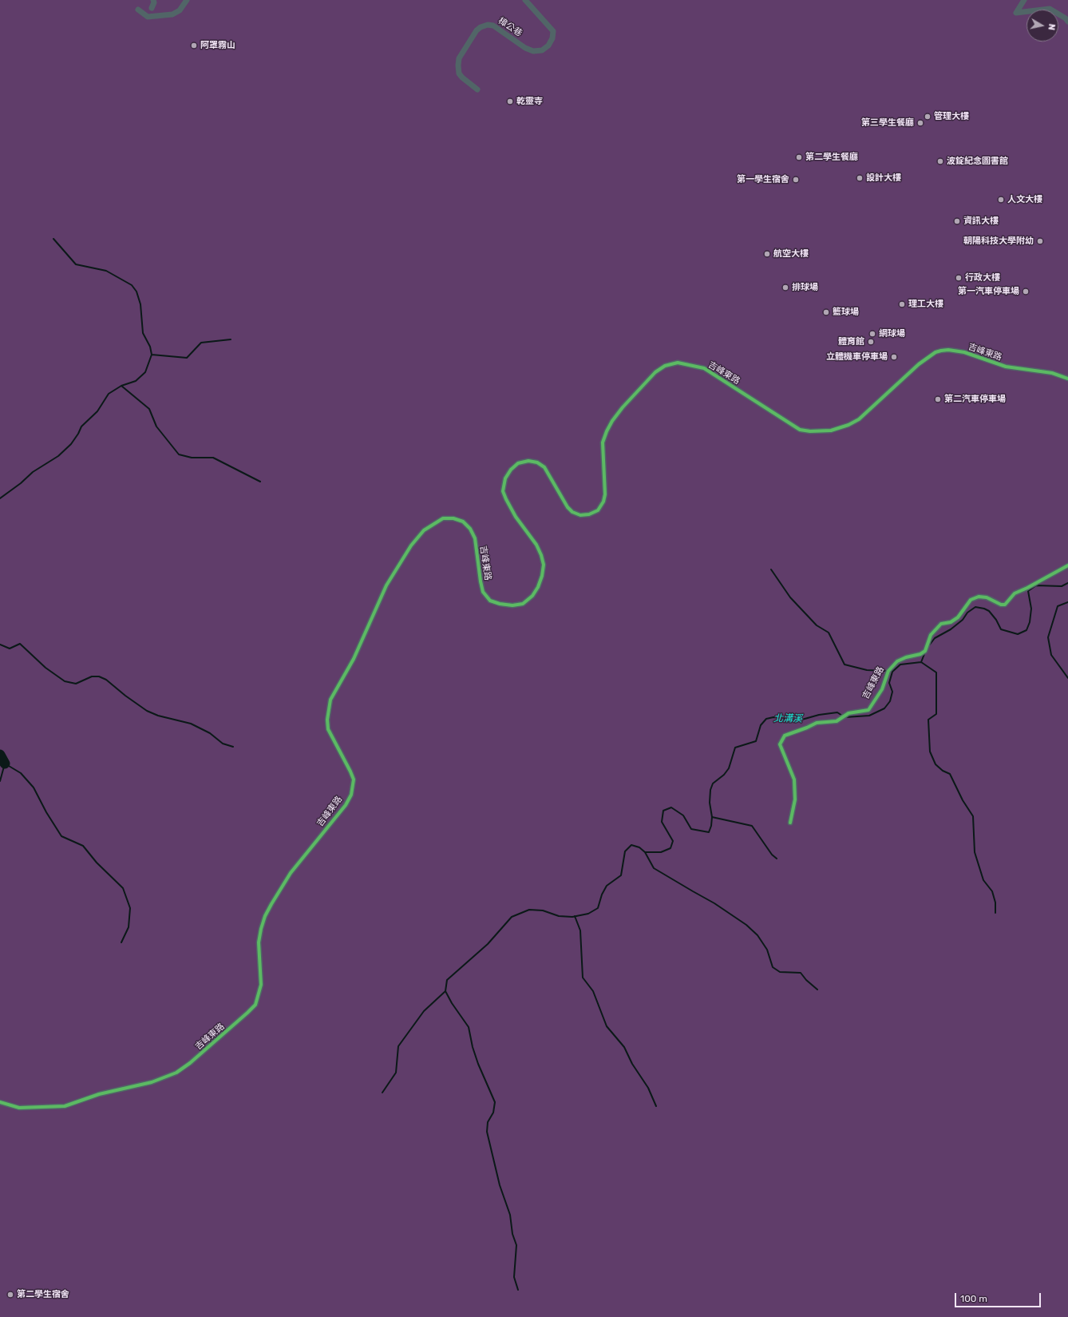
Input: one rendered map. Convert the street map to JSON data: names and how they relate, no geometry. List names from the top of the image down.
{
  "streets": {
    "street": ["樟公巷", "吉峰東路"]
  },
  "water": ["北溝溪"],
  "places": [
    "阿罩霧山",
    "乾靈寺",
    "管理大樓",
    "第三學生餐廳",
    "第二學生餐廳",
    "波錠紀念圖書館",
    "設計大樓",
    "第一學生宿舍",
    "人文大樓",
    "資訊大樓",
    "朝陽科技大學附幼",
    "航空大樓",
    "行政大樓",
    "排球場",
    "第一汽車停車場",
    "理工大樓",
    "籃球場",
    "網球場",
    "體育館",
    "立體機車停車場",
    "第二汽車停車場",
    "第二學生宿舍"
  ],
  "scale_bar": "100 m",
  "north": "right"
}
